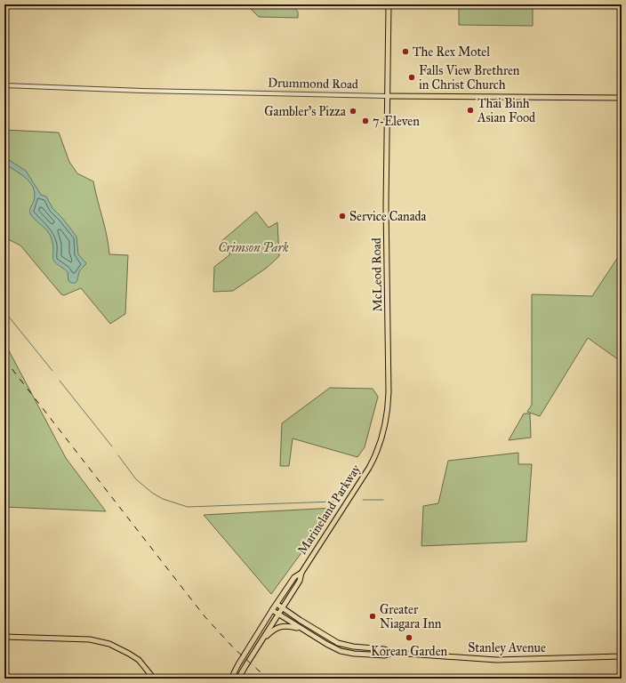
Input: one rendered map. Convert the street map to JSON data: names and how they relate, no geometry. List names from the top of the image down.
{
  "streets": {
    "main road": [
      "Drummond Road",
      "McLeod Road",
      "Marineland Parkway",
      "Stanley Avenue"
    ]
  },
  "crossings": [
    ["Drummond Road", "McLeod Road"],
    ["McLeod Road", "Marineland Parkway"],
    ["Marineland Parkway", "Stanley Avenue"]
  ],
  "parks": ["Crimson Park"],
  "places": [
    "The Rex Motel",
    "Falls View Brethren in Christ Church",
    "Thai Binh Asian Food",
    "Gambler's Pizza",
    "7-Eleven",
    "Service Canada",
    "Greater Niagara Inn",
    "Korean Garden"
  ]
}
